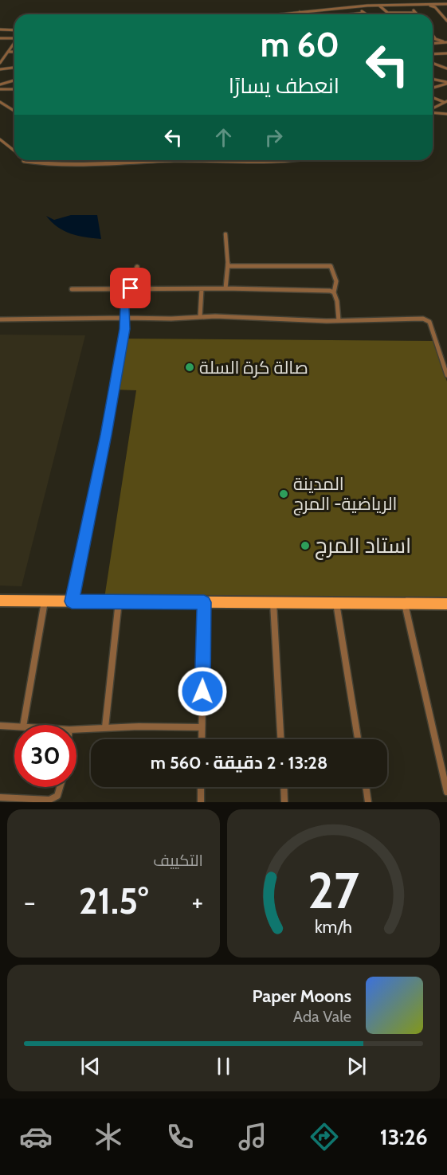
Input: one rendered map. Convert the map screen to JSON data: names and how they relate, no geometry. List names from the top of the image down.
{
  "places": ["صالة كرة السلة", "المدينة الرياضية- المرج", "استاد المرج"],
  "page": {
    "turn": ["60 m", "انعطف يسارًا"],
    "limit": "30",
    "trip": "13:28 · 2 دقيقة · 560 m",
    "tile": "التكييف",
    "heat": ["−", "21.5°", "+"],
    "song": ["Paper Moons", "Ada Vale"],
    "tabs": "13:26",
    "gauge": ["27", "km/h"]
  }
}
